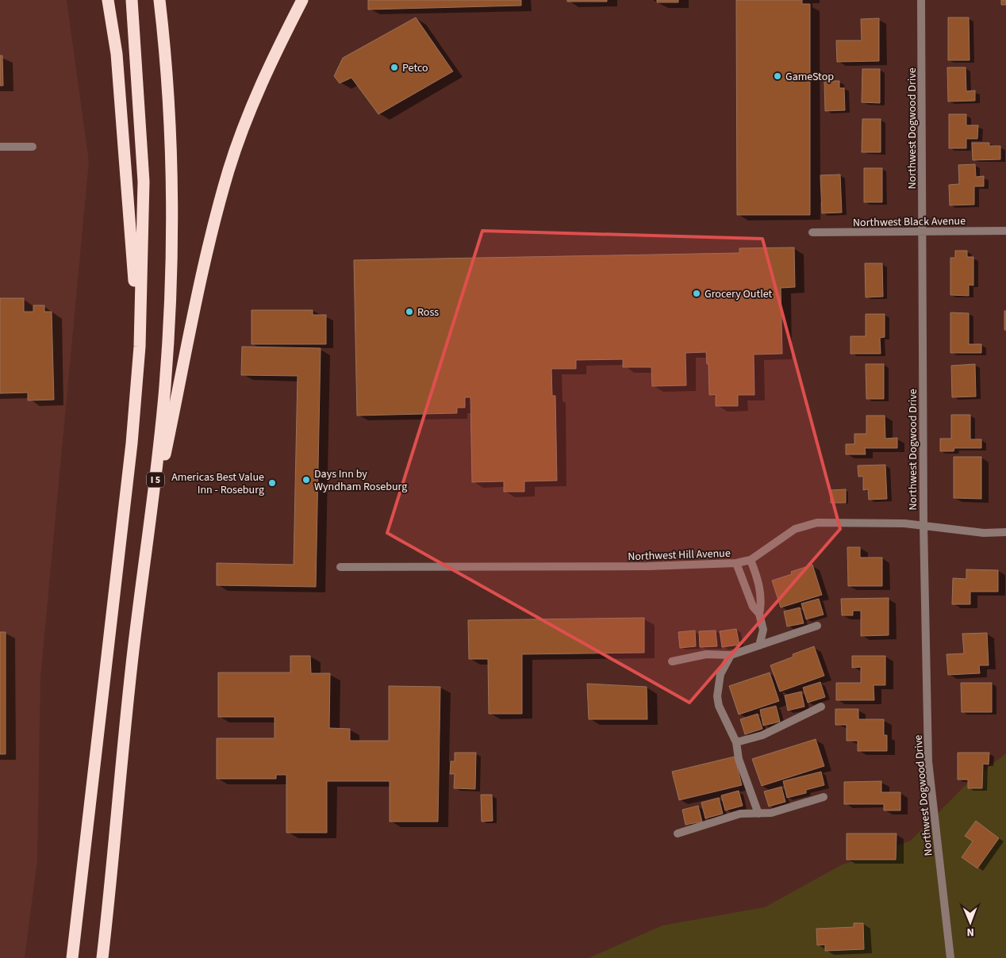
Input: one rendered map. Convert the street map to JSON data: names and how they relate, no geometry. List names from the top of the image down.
{
  "streets": {
    "highway": ["I 5"],
    "street": ["Northwest Dogwood Drive", "Northwest Black Avenue", "Northwest Hill Avenue"]
  },
  "crossings": [
    ["Northwest Dogwood Drive", "Northwest Black Avenue"],
    ["Northwest Dogwood Drive", "Northwest Hill Avenue"]
  ],
  "places": [
    "Petco",
    "GameStop",
    "Grocery Outlet",
    "Ross",
    "Days Inn by Wyndham Roseburg",
    "Americas Best Value Inn - Roseburg"
  ],
  "north": "bottom"
}
